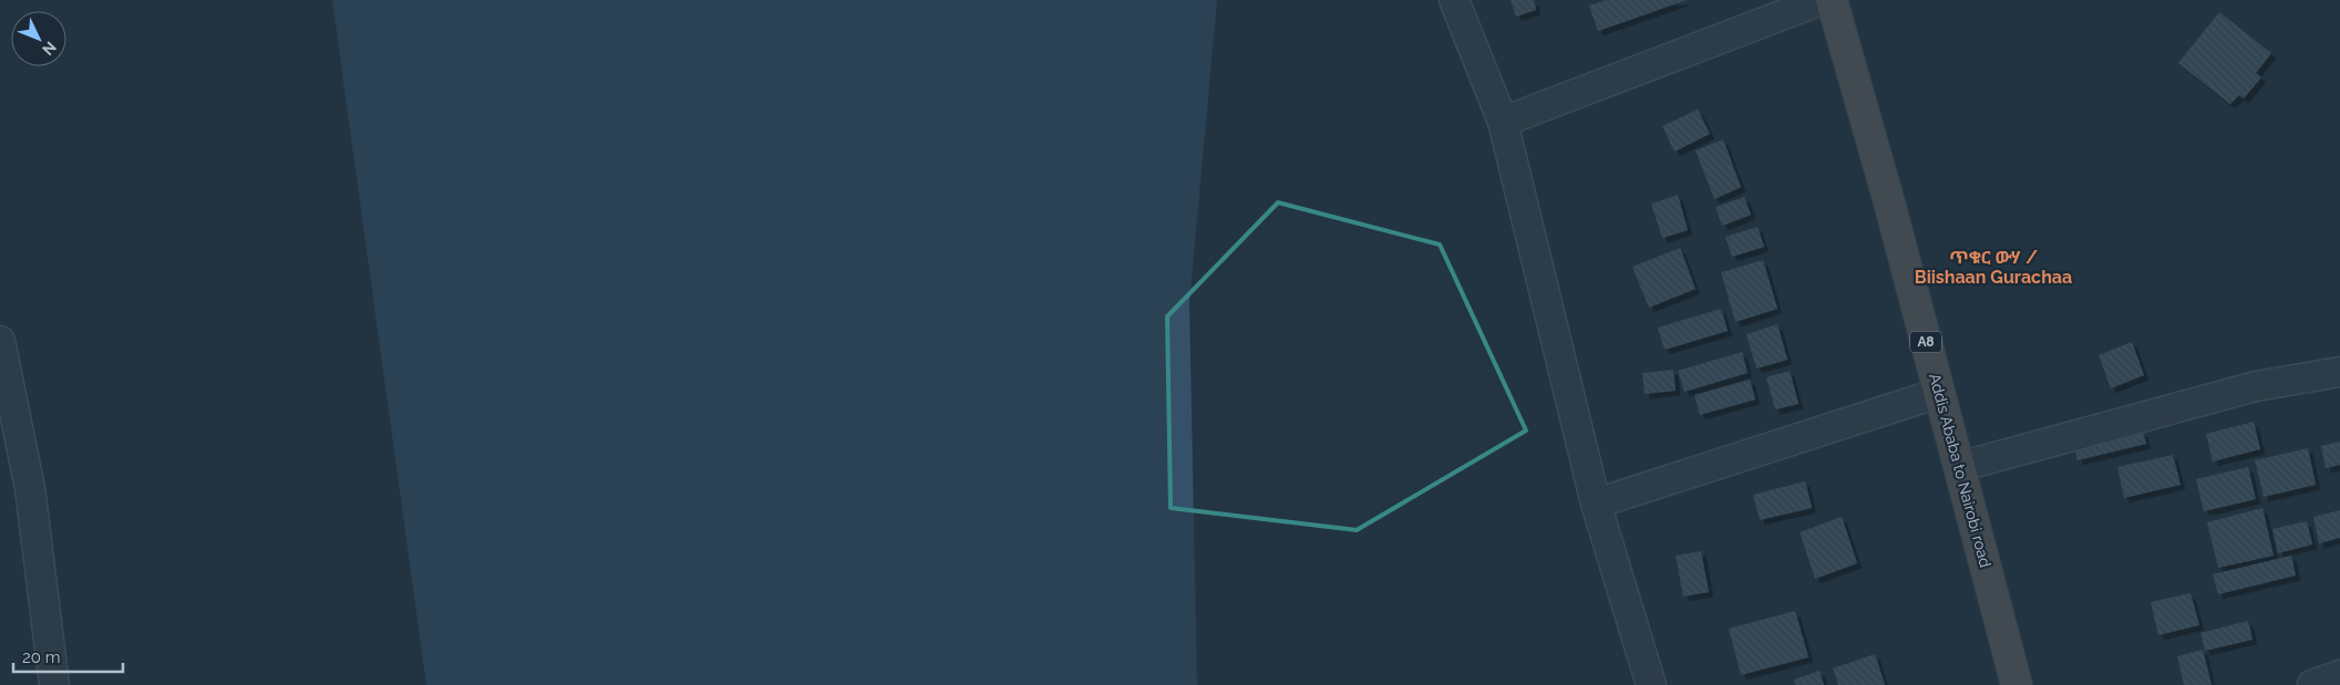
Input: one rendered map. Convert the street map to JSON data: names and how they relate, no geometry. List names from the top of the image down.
{
  "streets": {
    "highway": ["A8", "Addis Ababa to Nairobi road"]
  },
  "districts": ["ጥቁር ውሃ / Biishaan Gurachaa"],
  "scale_bar": "20 m",
  "north": "bottom right"
}
